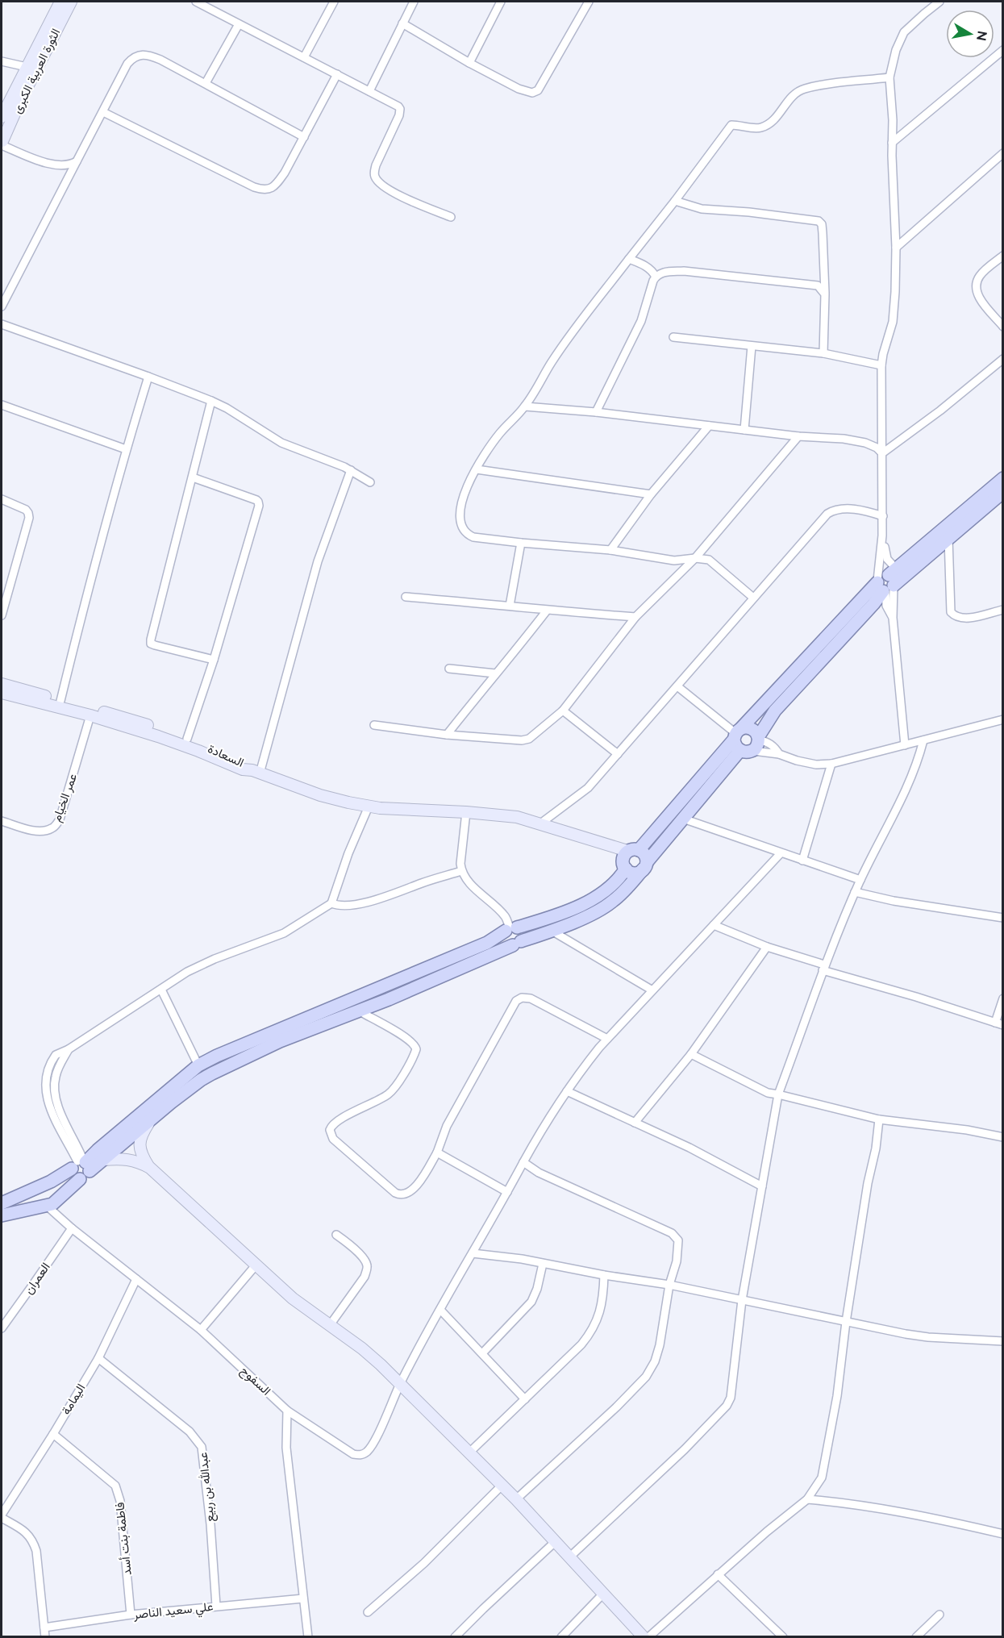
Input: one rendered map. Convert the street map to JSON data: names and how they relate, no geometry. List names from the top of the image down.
{
  "streets": {
    "street": [
      "الثورة العربية الكبرى",
      "السعادة",
      "عمر الخيام",
      "العمران",
      "السفوح",
      "اليمامة",
      "عبدالله بن ربيع",
      "فاطمة بنت أسد",
      "علي سعيد الناصر"
    ]
  },
  "crossings": [
    ["السعادة", "عمر الخيام"],
    ["العمران", "السفوح"],
    ["السفوح", "اليمامة"],
    ["اليمامة", "عبدالله بن ربيع"],
    ["اليمامة", "فاطمة بنت أسد"],
    ["عبدالله بن ربيع", "علي سعيد الناصر"],
    ["فاطمة بنت أسد", "علي سعيد الناصر"]
  ],
  "north": "right"
}
